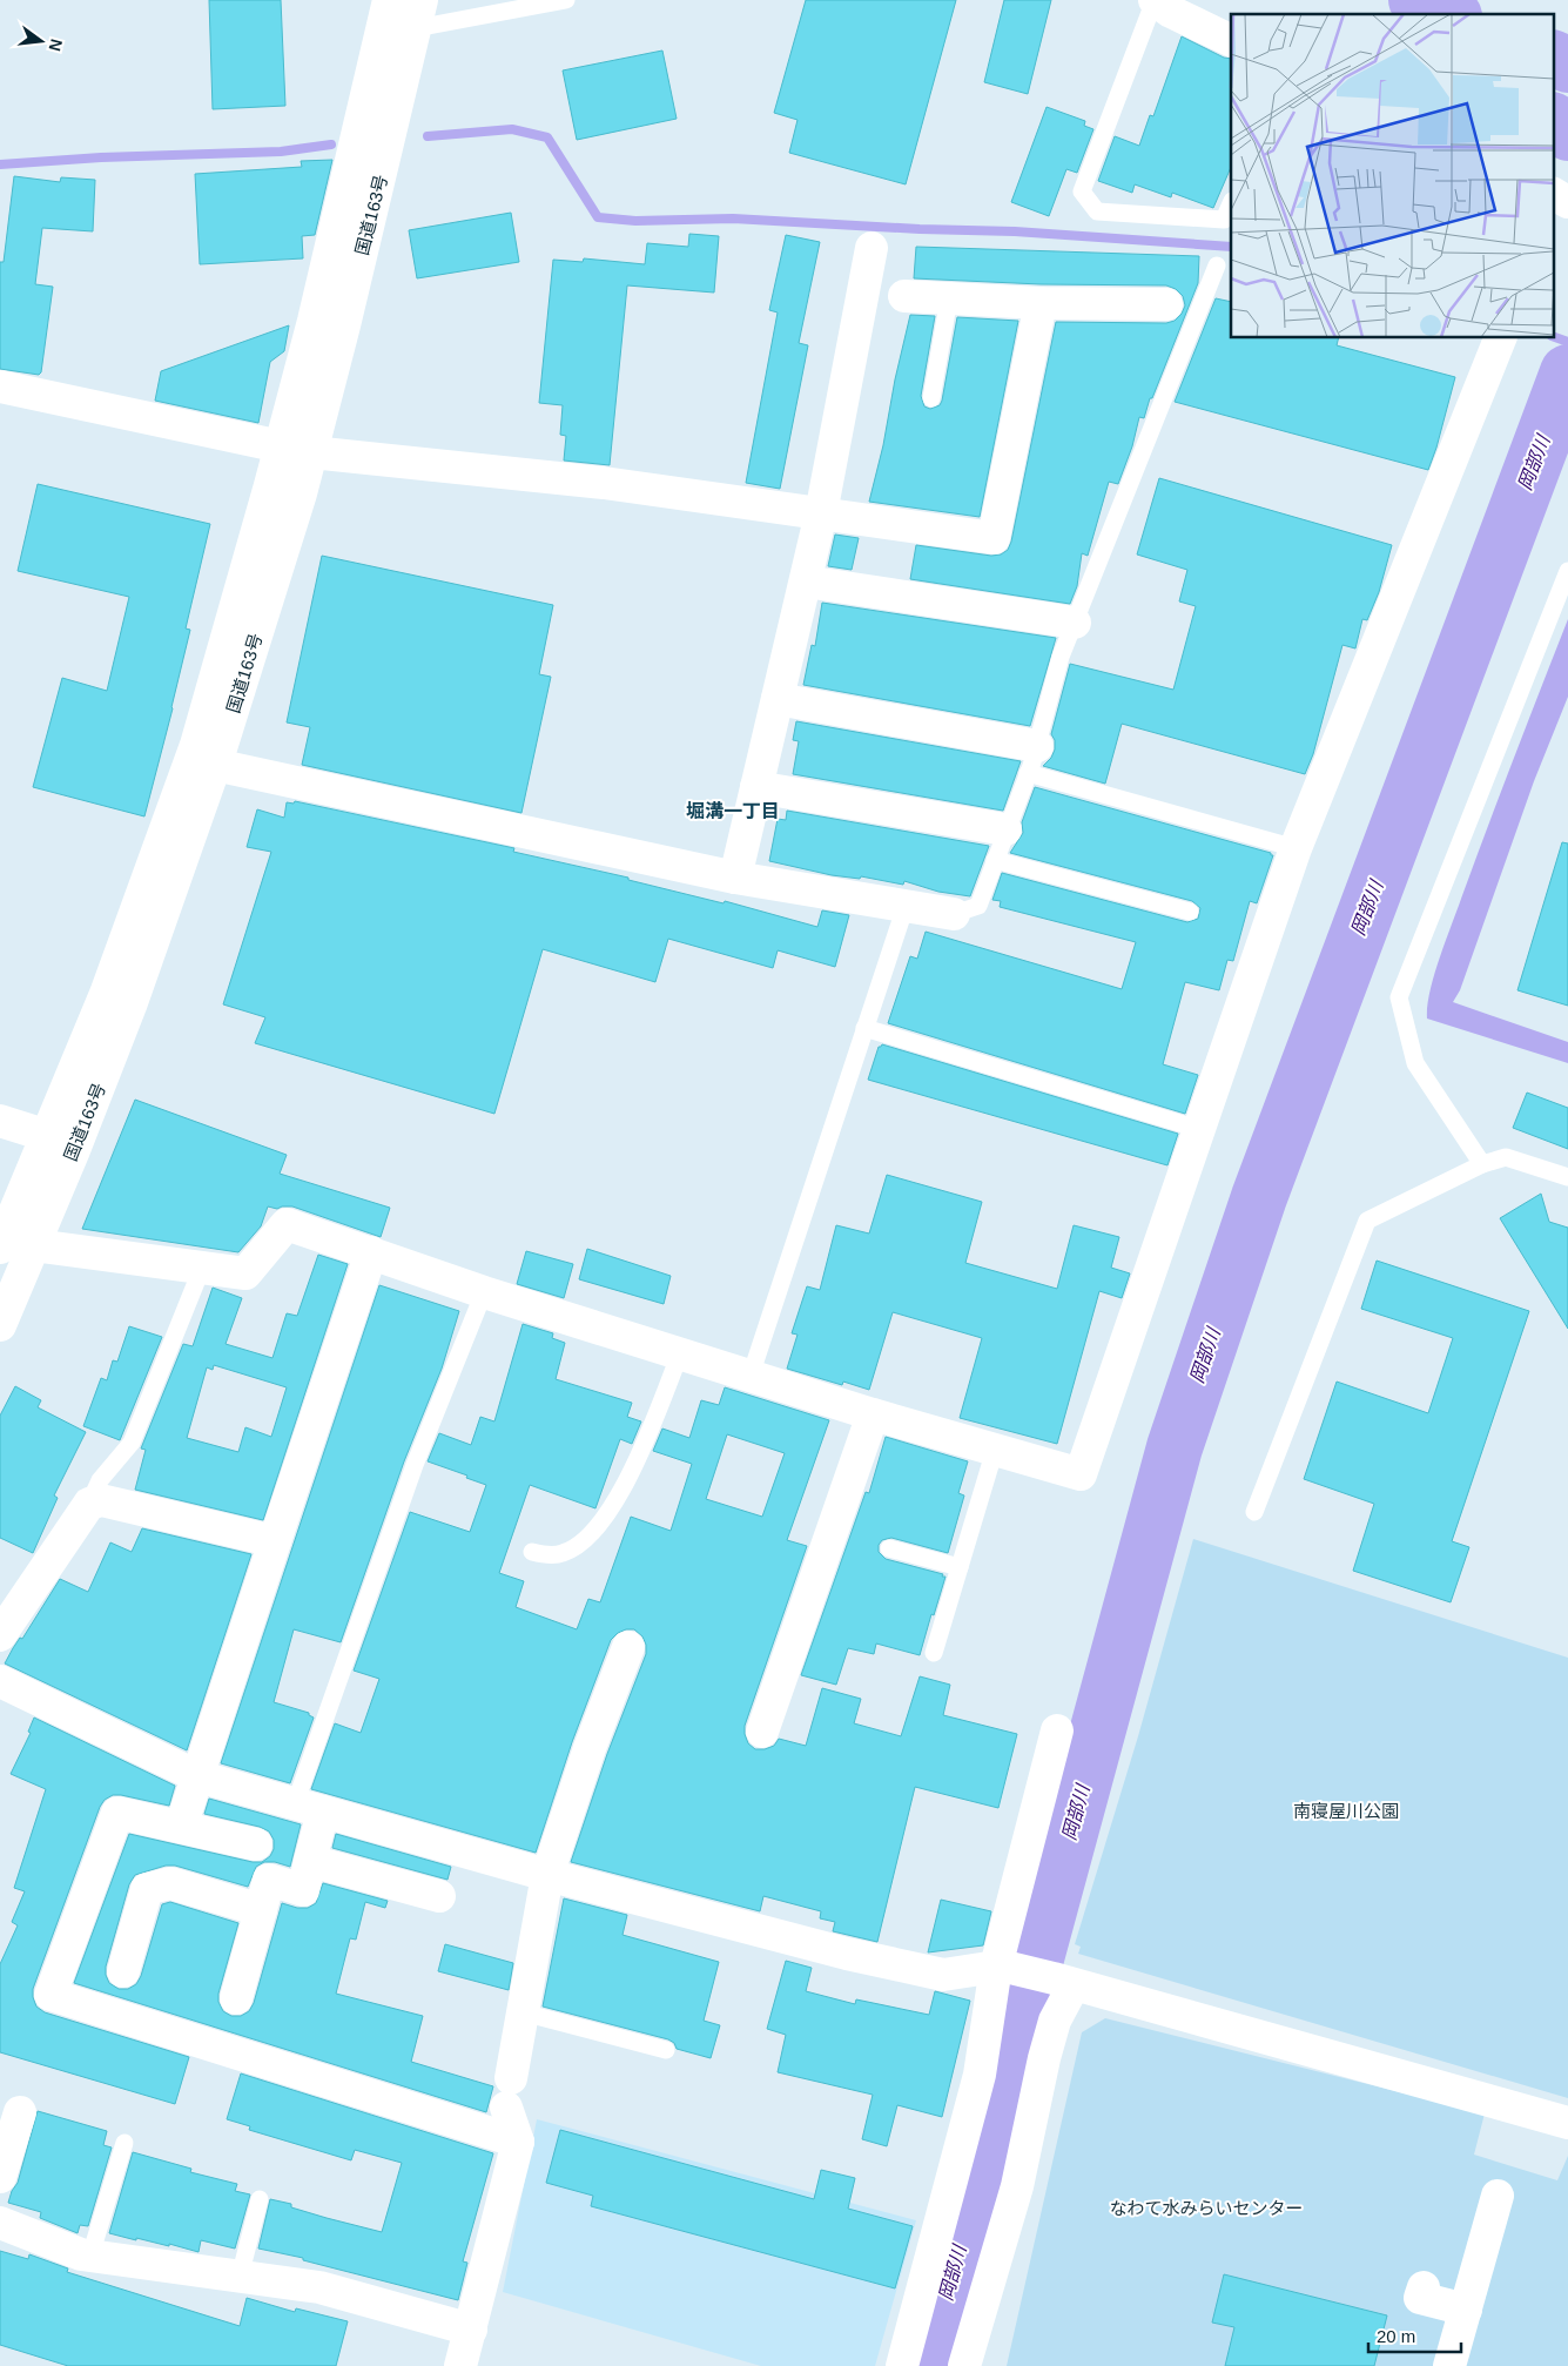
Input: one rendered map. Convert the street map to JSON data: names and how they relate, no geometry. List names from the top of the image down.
{
  "streets": {
    "main road": ["国道163号"]
  },
  "districts": ["堀溝一丁目"],
  "water": ["岡部川"],
  "parks": ["南寝屋川公園", "なわて水みらいセンター"],
  "scale_bar": "20 m",
  "north": "right"
}
